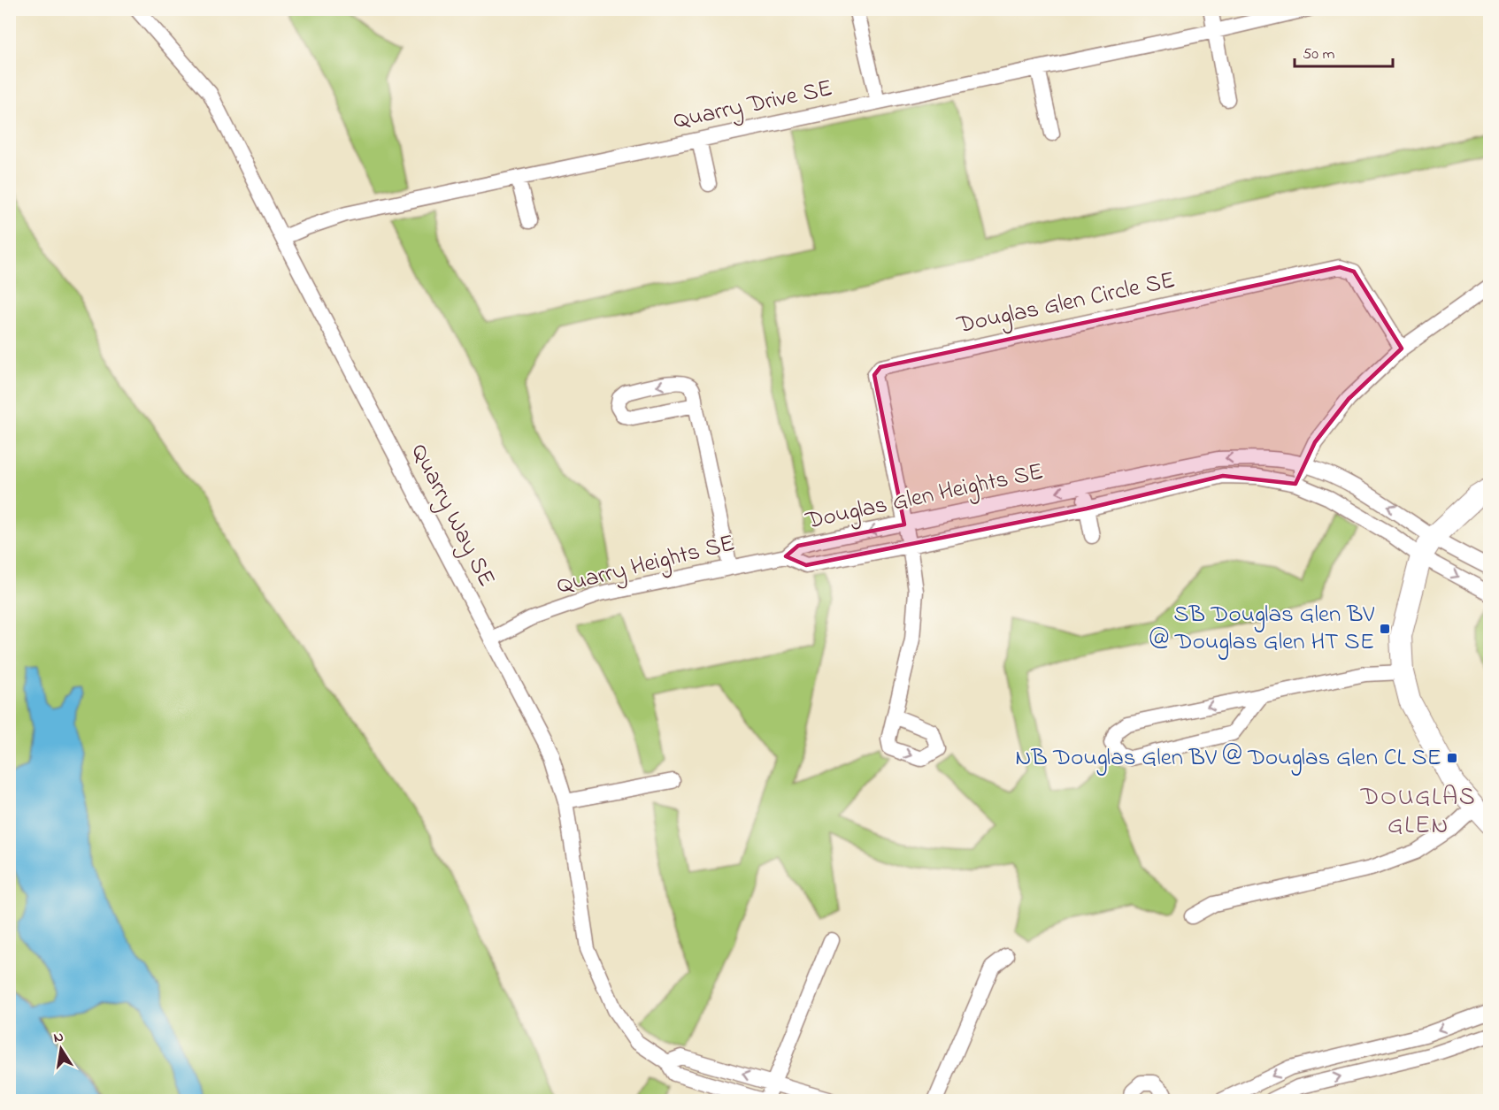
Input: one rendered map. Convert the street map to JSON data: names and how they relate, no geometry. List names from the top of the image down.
{
  "streets": {
    "street": [
      "Quarry Drive SE",
      "Douglas Glen Circle SE",
      "Douglas Glen Heights SE",
      "Quarry Way SE",
      "Quarry Heights SE"
    ]
  },
  "crossings": [
    ["Quarry Drive SE", "Quarry Way SE"],
    ["Douglas Glen Circle SE", "Douglas Glen Heights SE"],
    ["Douglas Glen Heights SE", "Quarry Heights SE"],
    ["Quarry Way SE", "Quarry Heights SE"]
  ],
  "districts": ["DOUGLAS GLEN"],
  "places": {
    "transit": ["SB Douglas Glen BV @ Douglas Glen HT SE", "NB Douglas Glen BV @ Douglas Glen CL SE"]
  },
  "scale_bar": "50 m",
  "north": "top"
}
